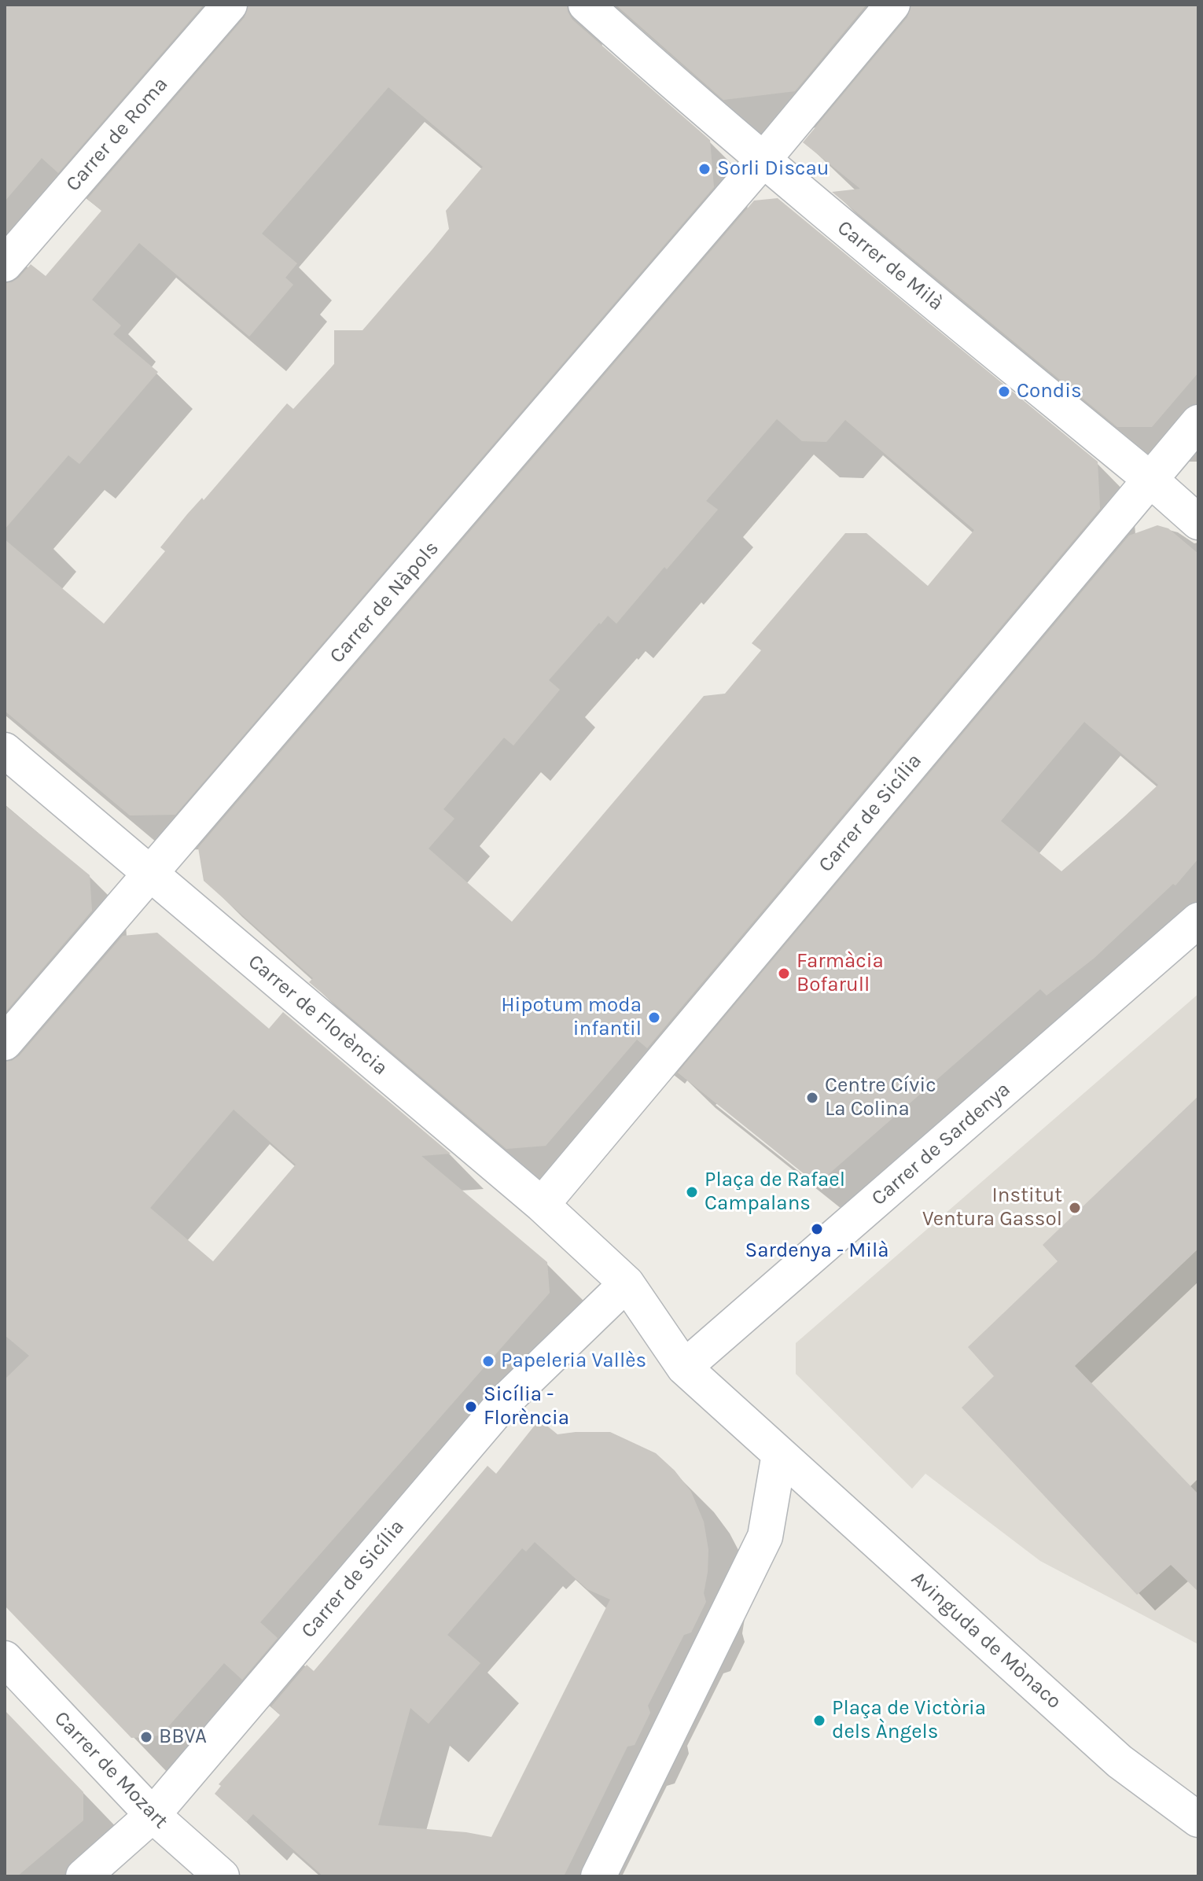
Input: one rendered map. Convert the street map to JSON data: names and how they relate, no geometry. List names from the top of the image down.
{
  "streets": {
    "street": [
      "Carrer de Roma",
      "Carrer de Milà",
      "Carrer de Nàpols",
      "Carrer de Sicília",
      "Carrer de Florència",
      "Carrer de Sardenya",
      "Avinguda de Mònaco",
      "Carrer de Mozart"
    ]
  },
  "crossings": [
    ["Carrer de Milà", "Carrer de Nàpols"],
    ["Carrer de Milà", "Carrer de Sicília"],
    ["Carrer de Nàpols", "Carrer de Florència"],
    ["Carrer de Sicília", "Carrer de Florència"],
    ["Carrer de Sicília", "Avinguda de Mònaco"],
    ["Carrer de Sicília", "Carrer de Mozart"],
    ["Carrer de Florència", "Avinguda de Mònaco"],
    ["Carrer de Sardenya", "Avinguda de Mònaco"]
  ],
  "places": [
    "Sorli Discau",
    "Condis",
    "Farmàcia Bofarull",
    "Hipotum moda infantil",
    "Centre Cívic La Colina",
    "Plaça de Rafael Campalans",
    "Institut Ventura Gassol",
    "Sardenya - Milà",
    "Papeleria Vallès",
    "Sicília - Florència",
    "Plaça de Victòria dels Àngels",
    "BBVA"
  ]
}
